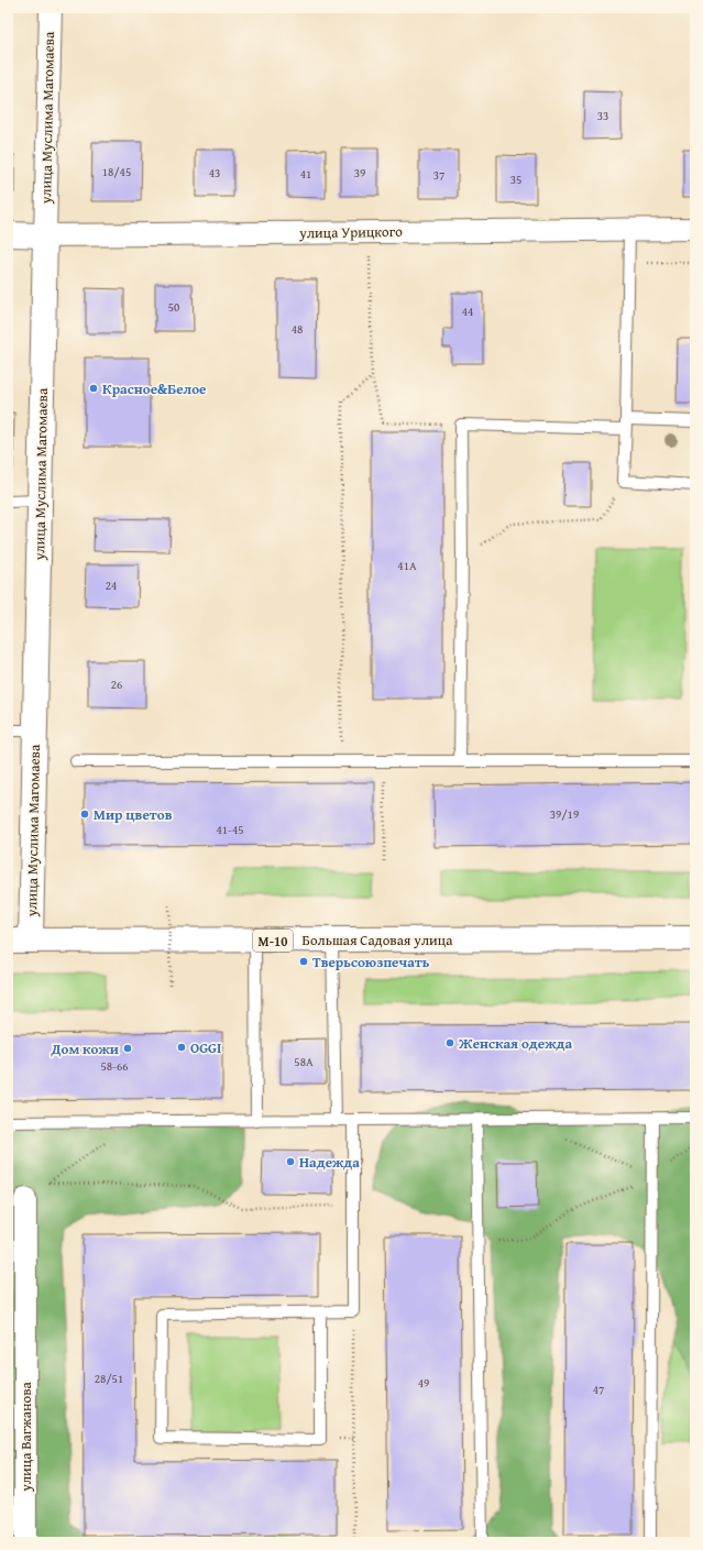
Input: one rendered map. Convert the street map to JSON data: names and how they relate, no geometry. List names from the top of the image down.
{
  "streets": {
    "main road": [
      "улица Муслима Магомаева",
      "улица Урицкого",
      "Большая Садовая улица",
      "М-10"
    ],
    "street": ["улица Вагжанова"]
  },
  "crossings": [
    ["улица Муслима Магомаева", "улица Урицкого"],
    ["улица Муслима Магомаева", "Большая Садовая улица"]
  ],
  "places": [
    "Красное&Белое",
    "Мир цветов",
    "Тверьсоюзпечать",
    "Женская одежда",
    "OGGI",
    "Дом кожи",
    "Надежда"
  ],
  "house_numbers": [
    "33",
    "18/45",
    "43",
    "39",
    "41",
    "37",
    "35",
    "50",
    "44",
    "48",
    "41А",
    "24",
    "26",
    "39/19",
    "41-45",
    "58А",
    "58-66",
    "28/51",
    "49",
    "47"
  ]
}
